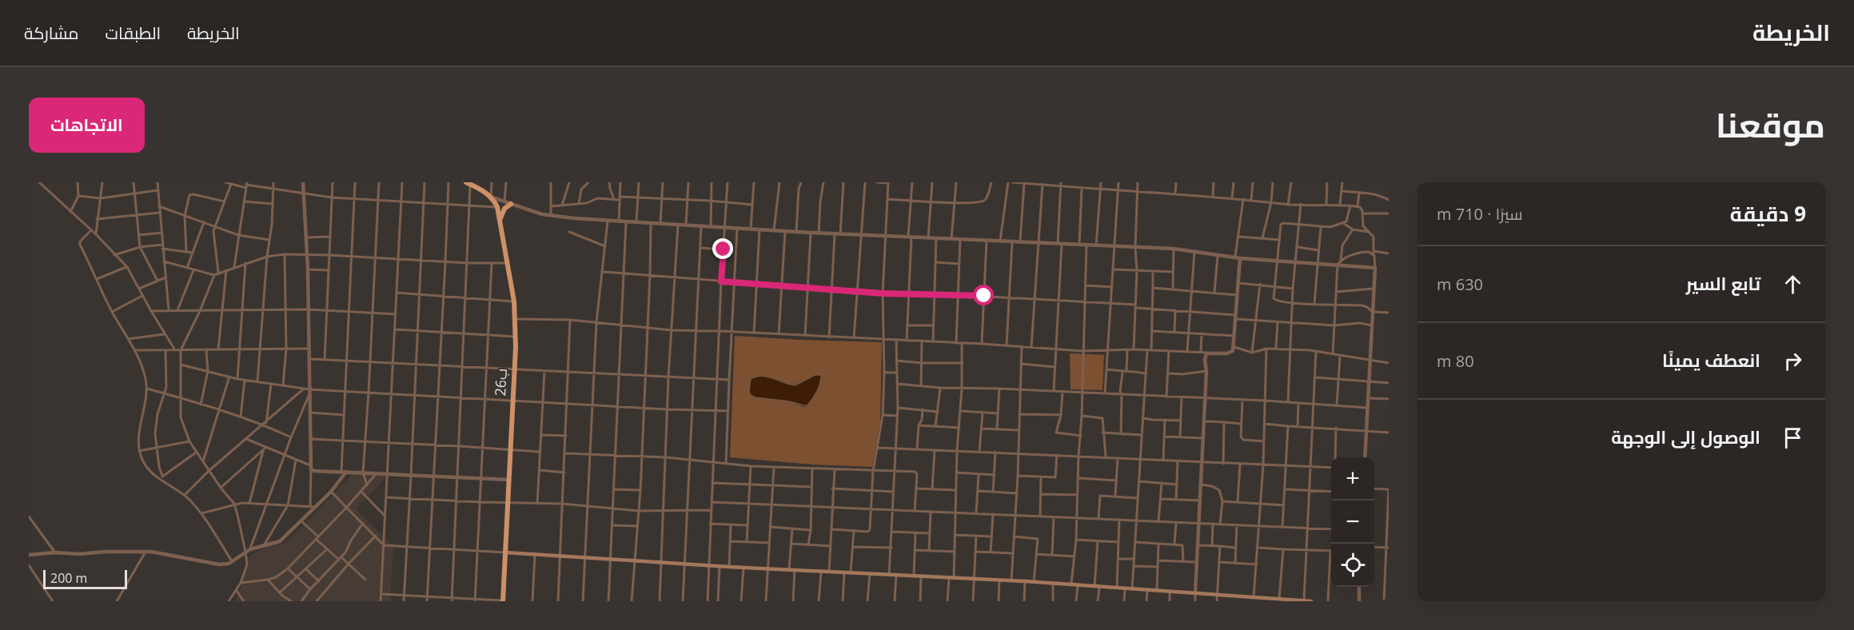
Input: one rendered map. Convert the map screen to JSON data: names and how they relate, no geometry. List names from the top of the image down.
{
  "streets": {
    "highway": ["26ب"]
  },
  "scale_bar": "200 m",
  "page": {
    "header": "الخريطة",
    "nav": ["الخريطة", "الطبقات", "مشاركة"],
    "title": "موقعنا",
    "buttons": "الاتجاهات",
    "heading": ["9 دقيقة", "سيرًا · 710 m"],
    "list": [
      ["تابع السير", "630 m"],
      ["انعطف يمينًا", "80 m"],
      "الوصول إلى الوجهة"
    ],
    "map_buttons": ["+", "−"],
    "scale": "200 m"
  }
}
